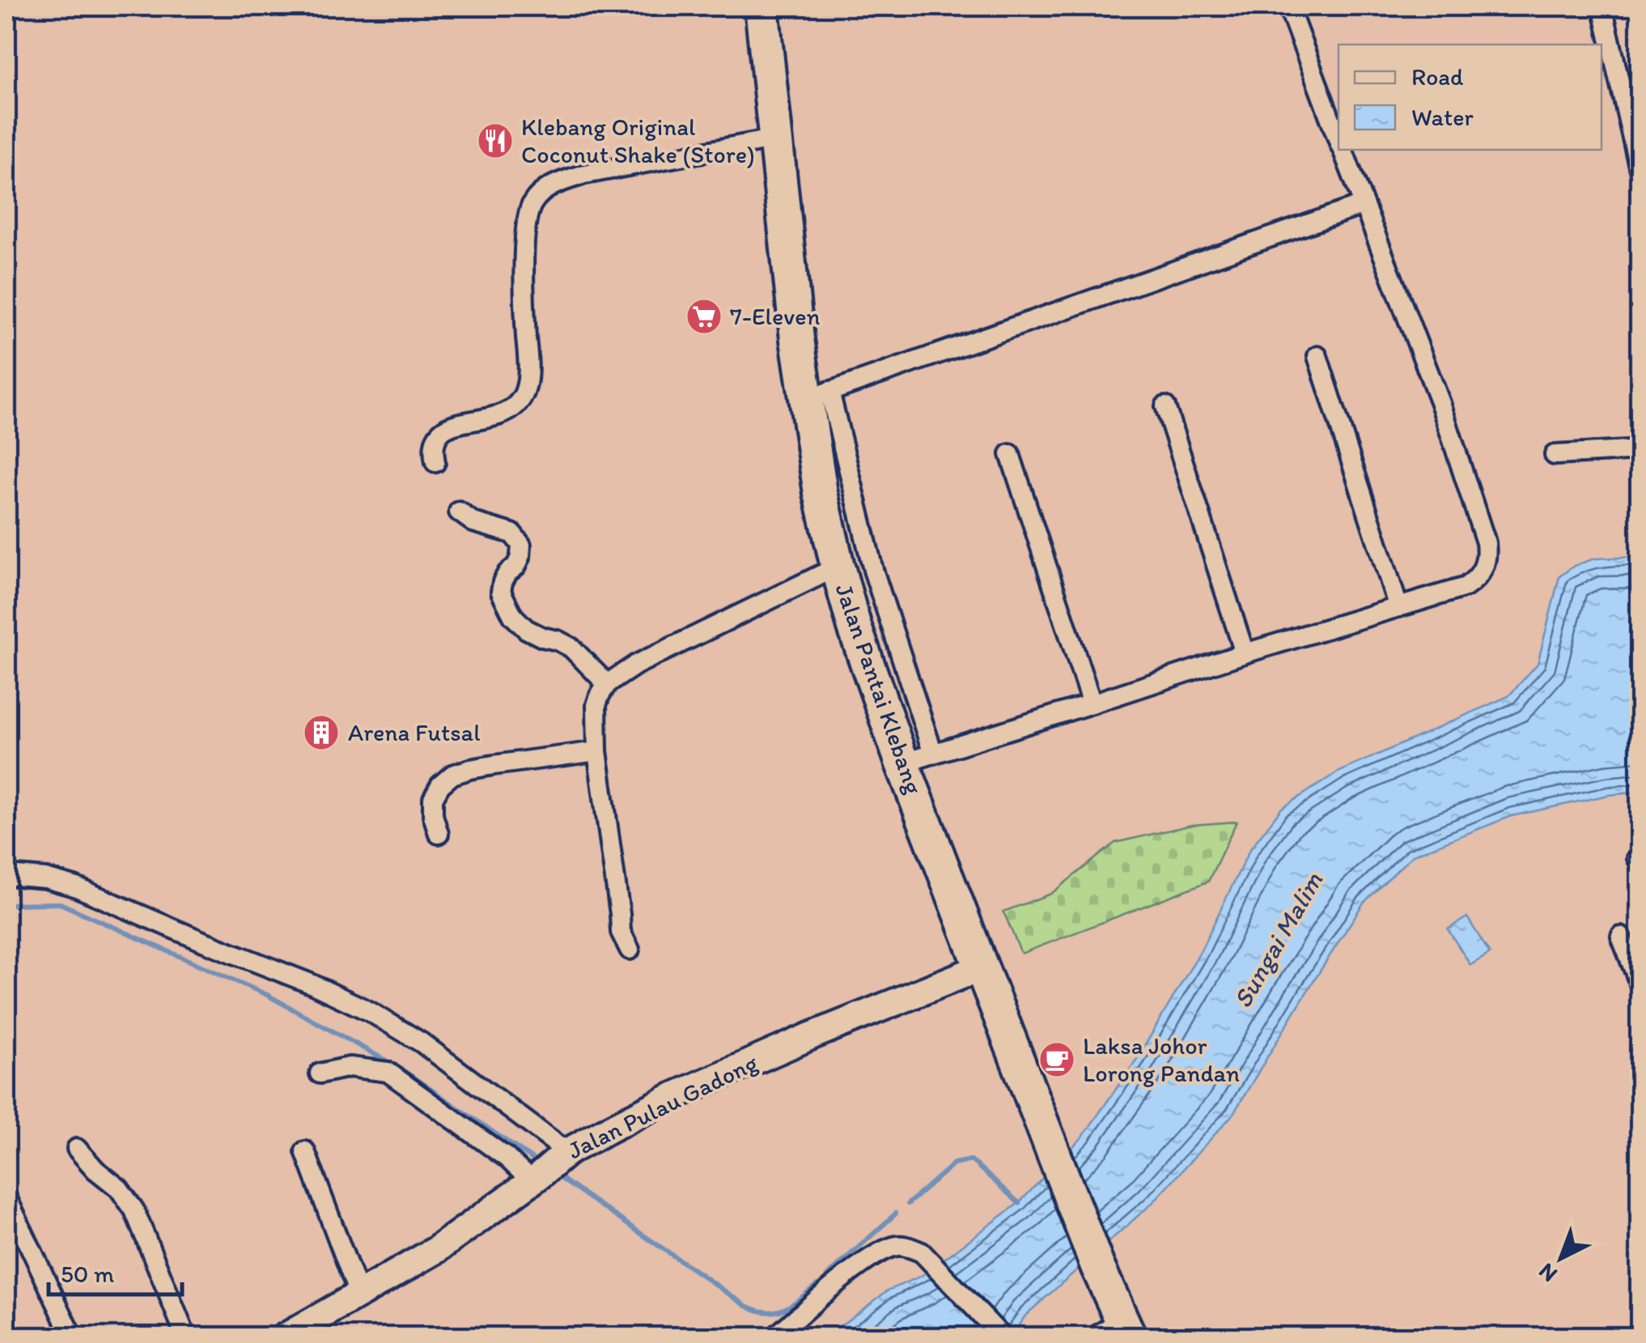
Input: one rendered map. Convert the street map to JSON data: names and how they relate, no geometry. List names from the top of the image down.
{
  "streets": {
    "highway": ["Jalan Pantai Klebang"],
    "main road": ["Jalan Pulau Gadong"]
  },
  "crossings": [
    ["Jalan Pantai Klebang", "Jalan Pulau Gadong"]
  ],
  "water": ["Sungai Malim"],
  "places": {
    "restaurant": ["Klebang Original Coconut Shake (Store)"],
    "supermarket": ["7-Eleven"],
    "building": ["Arena Futsal"],
    "cafe": ["Laksa Johor Lorong Pandan"]
  },
  "legend": ["Road", "Water"],
  "scale_bar": "50 m",
  "north": "bottom left"
}
